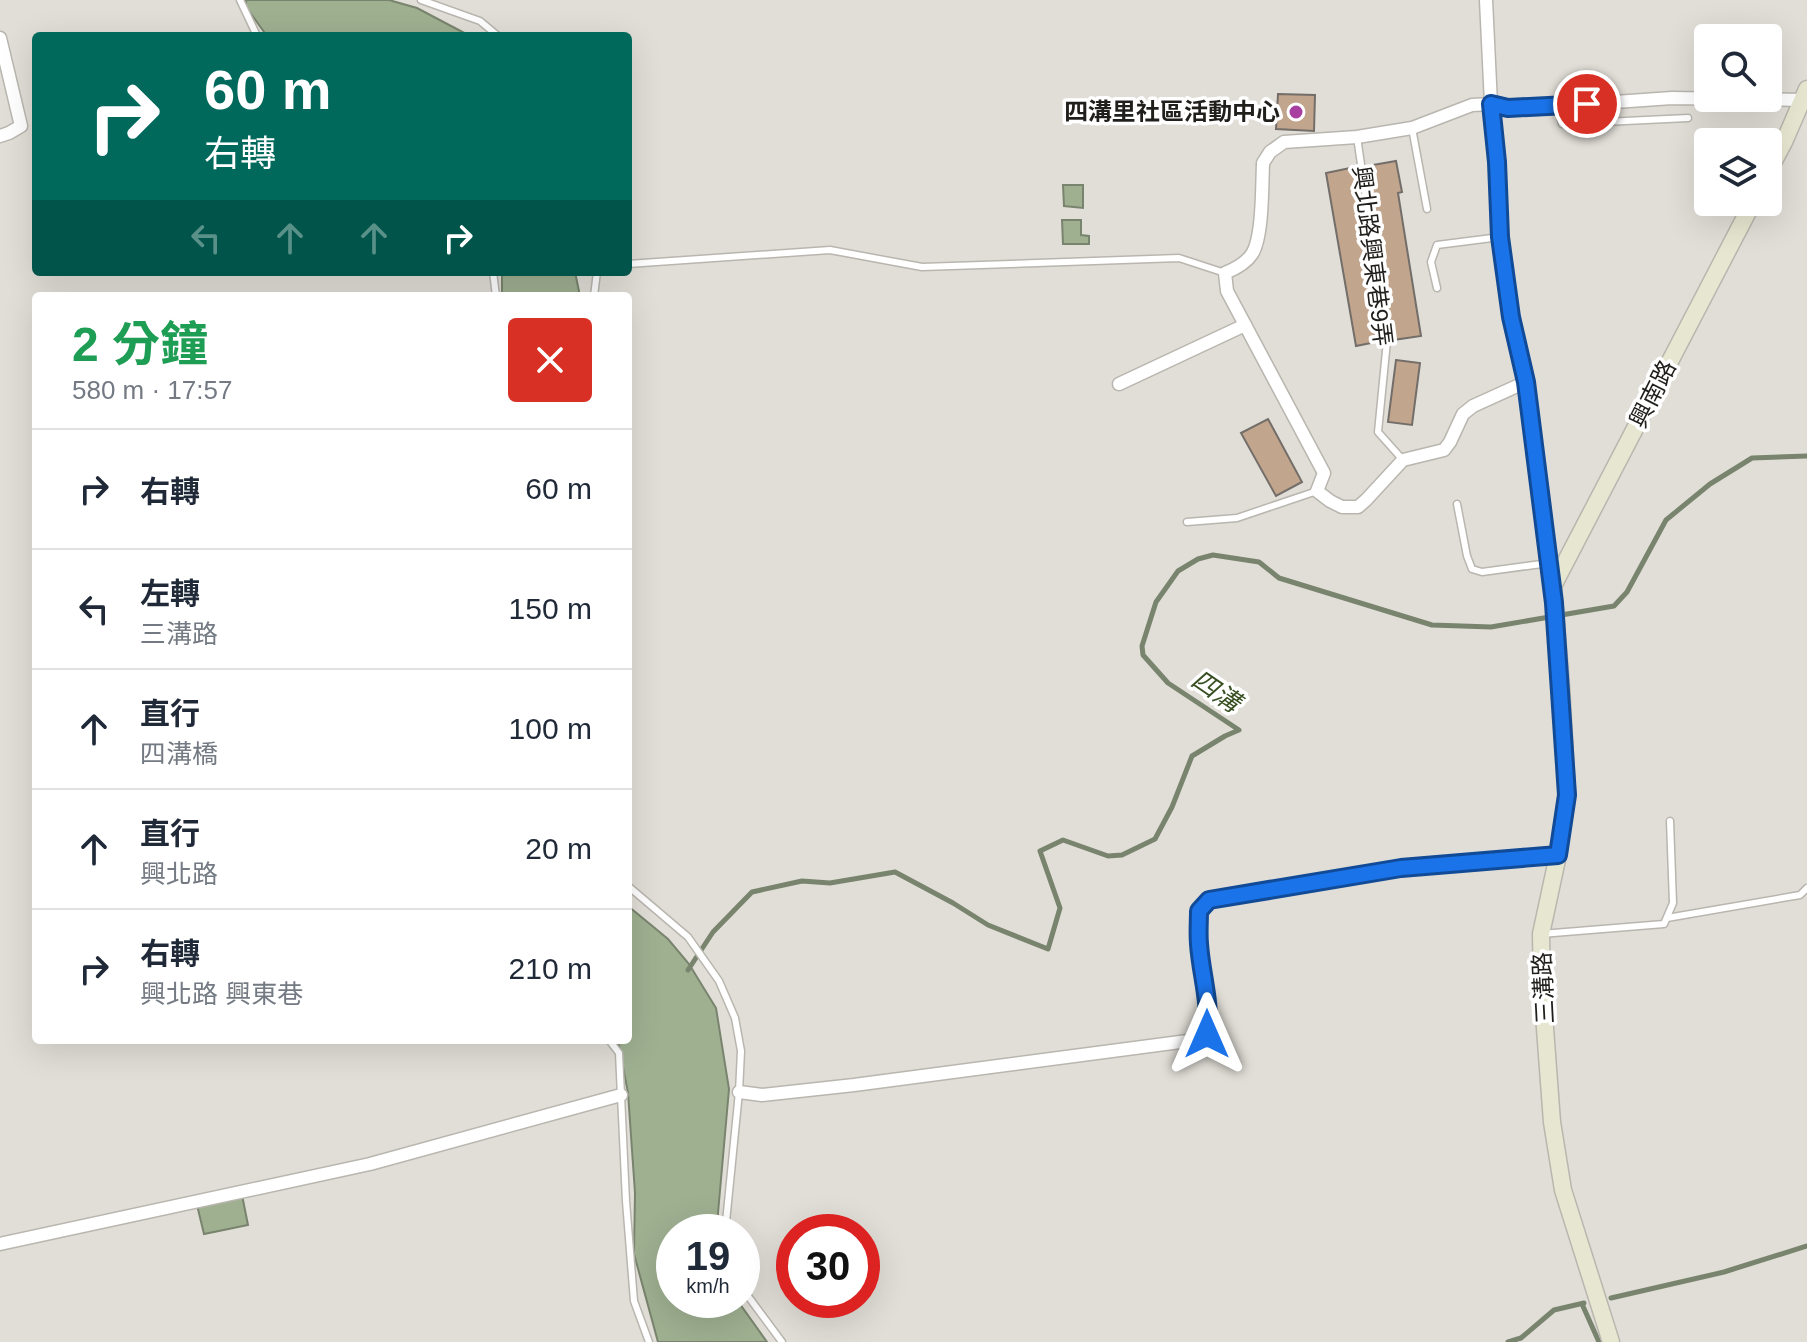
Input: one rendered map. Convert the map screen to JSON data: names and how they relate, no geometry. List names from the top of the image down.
{
  "streets": {
    "street": ["興南路", "三溝路"],
    "lane": ["興北路興東巷9弄"]
  },
  "crossings": [
    ["興南路", "三溝路"]
  ],
  "water": ["四溝"],
  "places": ["四溝里社區活動中心"],
  "page": {
    "turn": ["60 m", "右轉"],
    "heading": ["2 分鐘", "580 m · 17:57"],
    "list": [
      {
        "name": "右轉",
        "value": "60 m"
      },
      {
        "name": "左轉",
        "note": "三溝路",
        "value": "150 m"
      },
      {
        "name": "直行",
        "note": "四溝橋",
        "value": "100 m"
      },
      {
        "name": "直行",
        "note": "興北路",
        "value": "20 m"
      },
      {
        "name": "右轉",
        "note": "興北路 興東巷",
        "value": "210 m"
      }
    ],
    "speed": "19 km/h",
    "limit": "30"
  }
}
